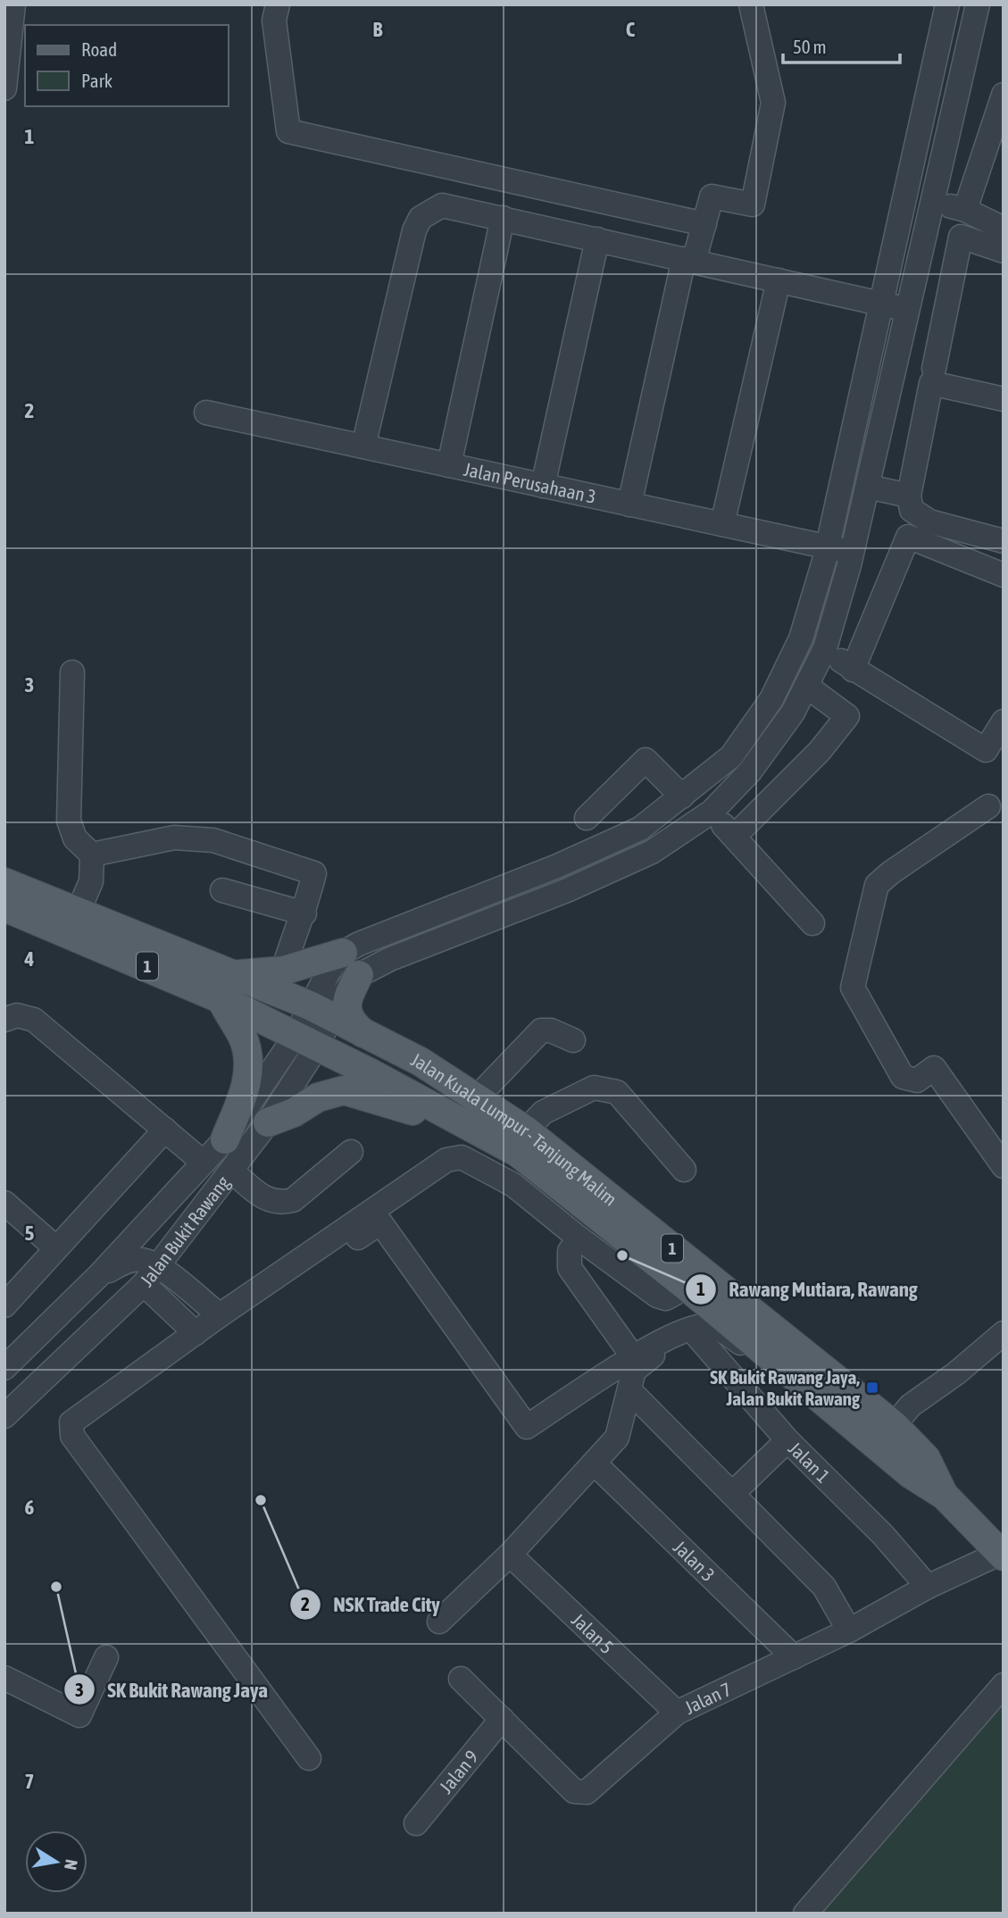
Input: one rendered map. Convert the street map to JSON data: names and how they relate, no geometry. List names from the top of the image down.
{
  "streets": {
    "main road": ["1", "Jalan Kuala Lumpur - Tanjung Malim"],
    "street": [
      "Jalan Perusahaan 3",
      "Jalan Bukit Rawang",
      "Jalan 1",
      "Jalan 3",
      "Jalan 5",
      "Jalan 7",
      "Jalan 9"
    ]
  },
  "crossings": [
    ["Jalan Kuala Lumpur - Tanjung Malim", "Jalan Bukit Rawang"],
    ["Jalan Kuala Lumpur - Tanjung Malim", "Jalan 7"],
    ["Jalan 1", "Jalan 7"],
    ["Jalan 3", "Jalan 7"],
    ["Jalan 5", "Jalan 7"],
    ["Jalan 7", "Jalan 9"]
  ],
  "places": {
    "other": ["Rawang Mutiara, Rawang", "NSK Trade City", "SK Bukit Rawang Jaya"],
    "transit": ["SK Bukit Rawang Jaya, Jalan Bukit Rawang"]
  },
  "legend": ["Road", "Park"],
  "scale_bar": "50 m",
  "north": "right",
  "grid": {
    "columns": ["B", "C"],
    "rows": [
      "1",
      "2",
      "3",
      "4",
      "5",
      "6",
      "7"
    ]
  }
}
